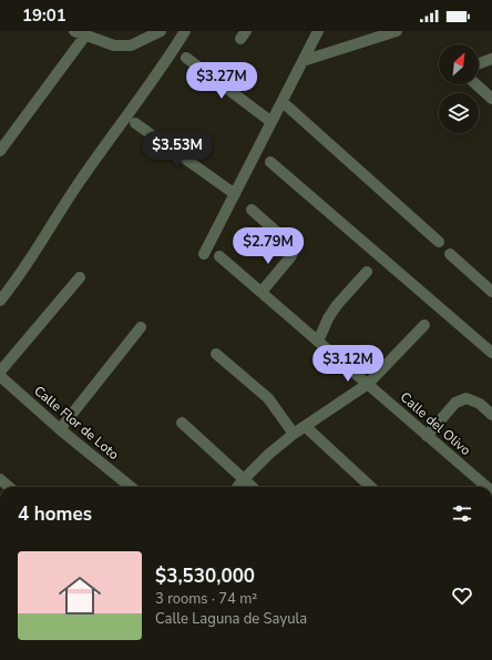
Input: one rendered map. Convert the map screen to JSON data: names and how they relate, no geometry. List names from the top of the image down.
{
  "streets": {
    "street": ["Calle Flor de Loto", "Calle del Olivo"]
  },
  "north": "top right",
  "page": {
    "status": "19:01",
    "price": [
      "$3.27M",
      "$3.53M",
      "$2.79M",
      "$3.12M"
    ],
    "heading": "4 homes",
    "list": [
      {
        "name": "$3,530,000",
        "note": "3 rooms · 74 m² · Calle Laguna de Sayula"
      }
    ]
  }
}
